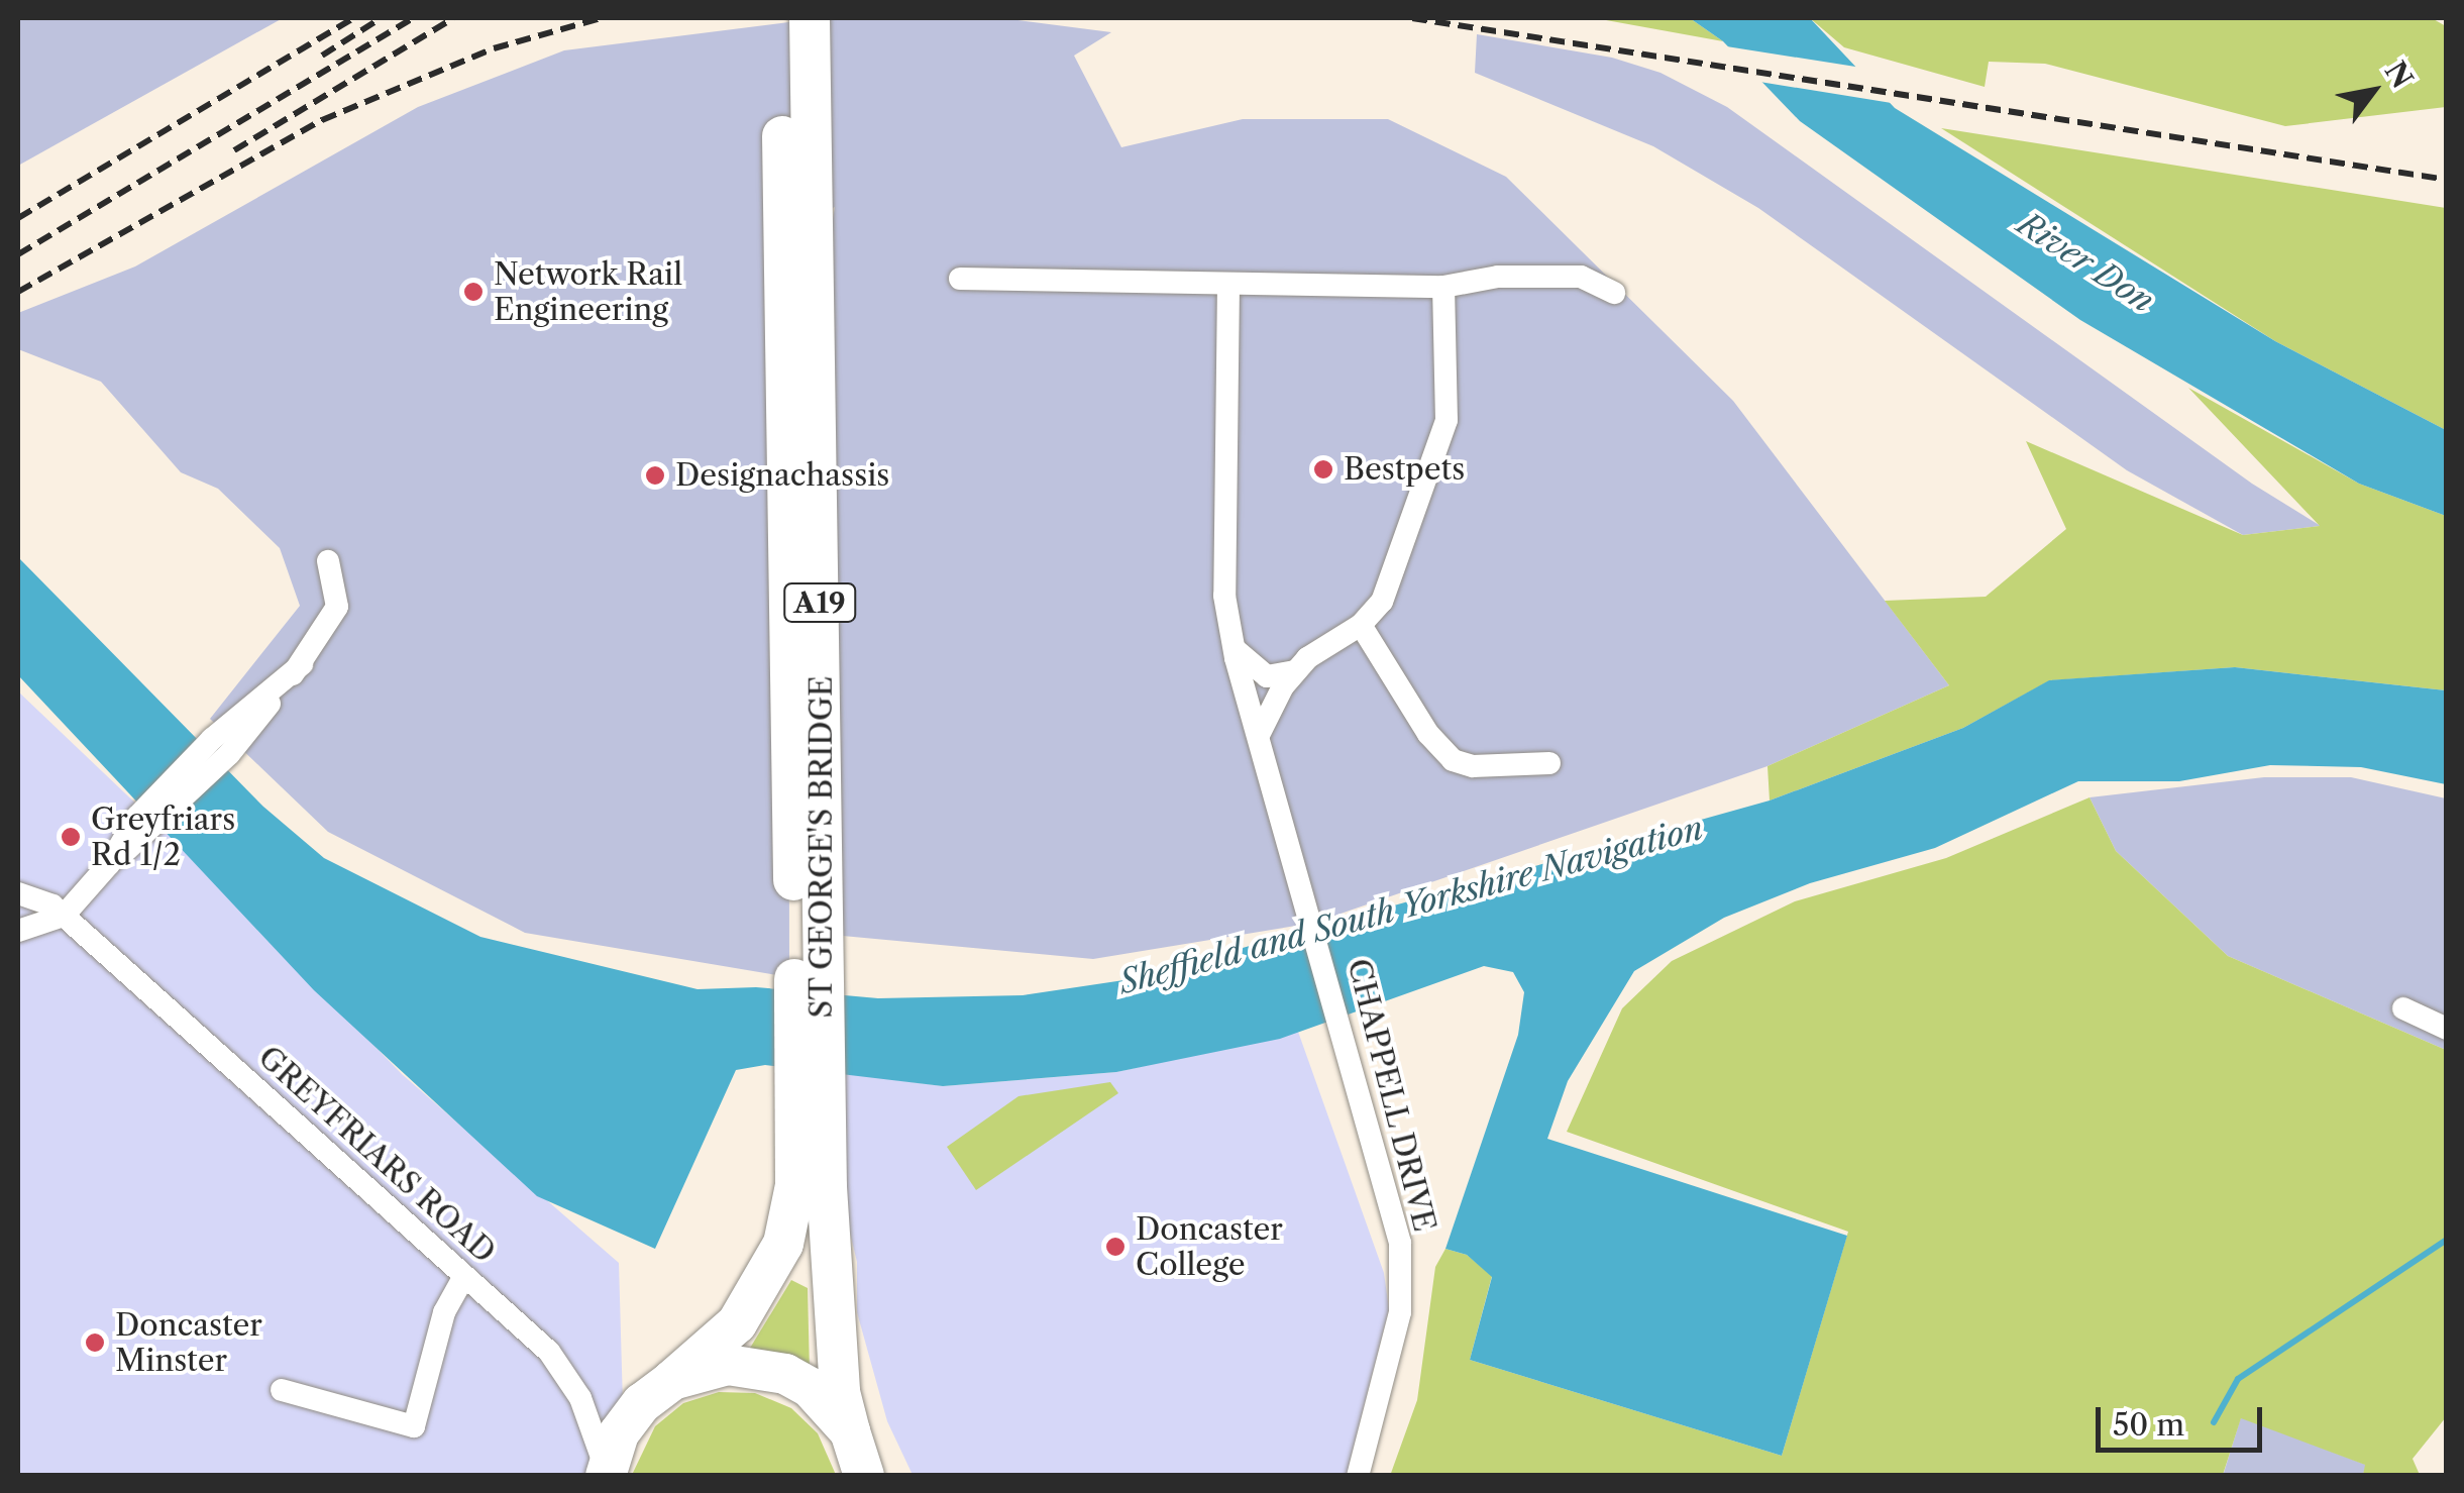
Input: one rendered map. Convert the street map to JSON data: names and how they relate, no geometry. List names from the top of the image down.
{
  "streets": {
    "highway": ["A19", "ST GEORGE'S BRIDGE"],
    "street": ["CHAPPELL DRIVE", "GREYFRIARS ROAD"]
  },
  "crossings": [
    ["ST GEORGE'S BRIDGE", "GREYFRIARS ROAD"]
  ],
  "water": ["River Don", "Sheffield and South Yorkshire Navigation"],
  "places": [
    "Network Rail Engineering",
    "Bestpets",
    "Designachassis",
    "Greyfriars Rd 1/2",
    "Doncaster College",
    "Doncaster Minster"
  ],
  "scale_bar": "50 m",
  "north": "top right"
}
